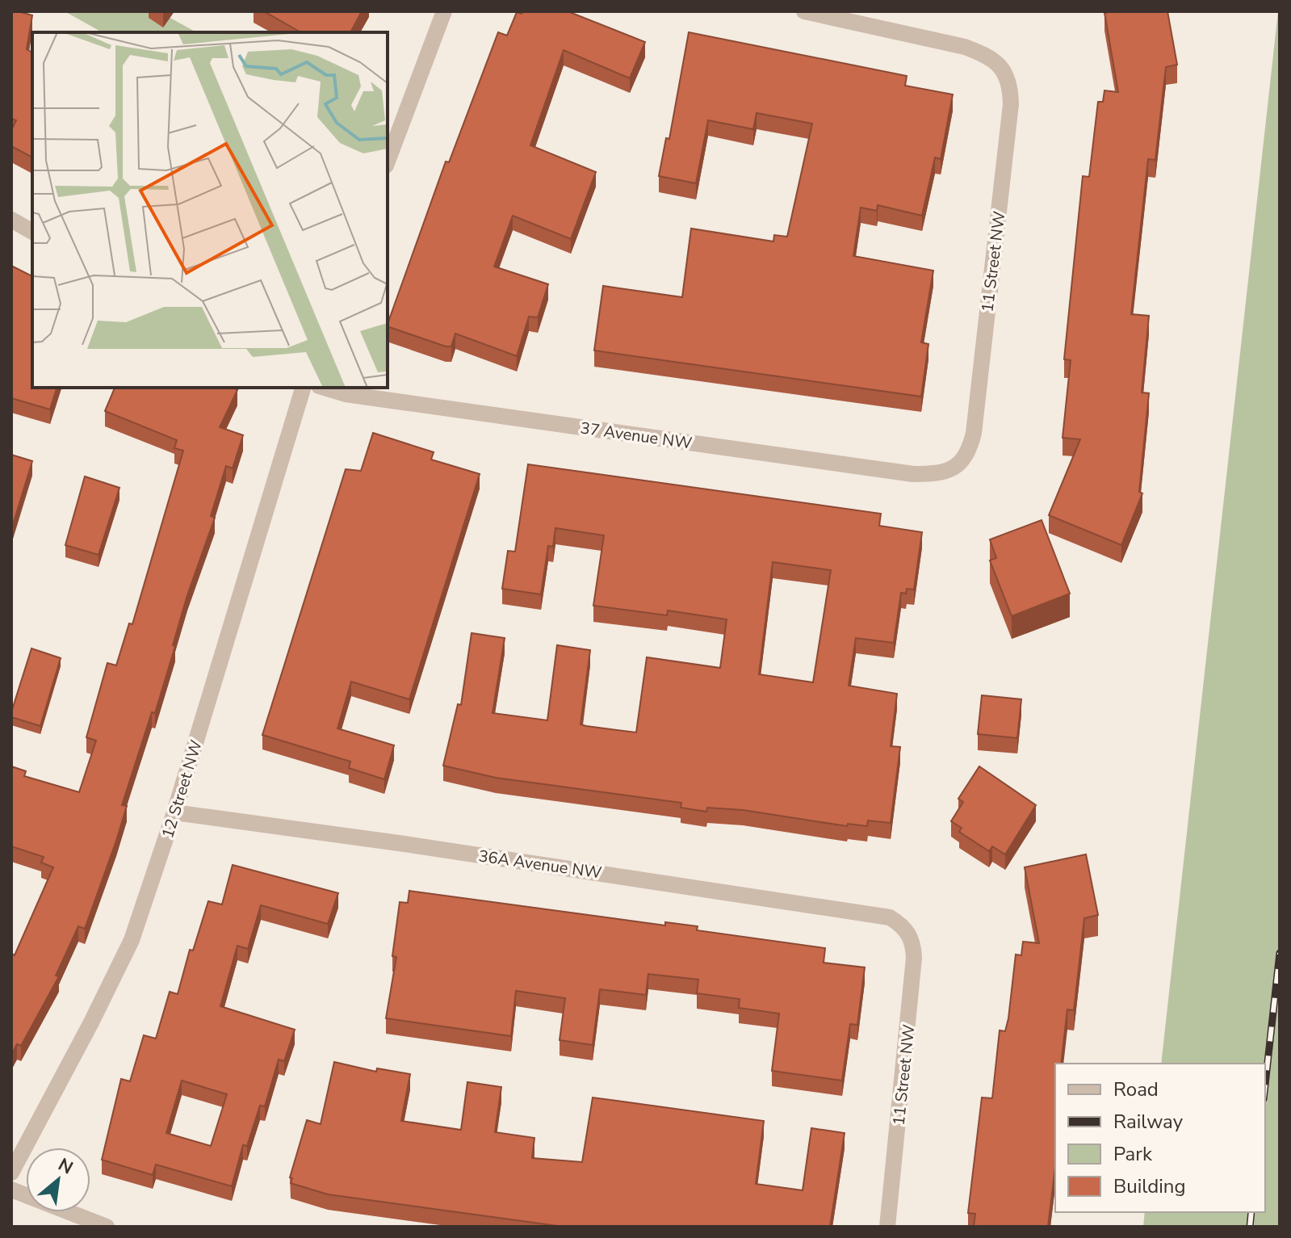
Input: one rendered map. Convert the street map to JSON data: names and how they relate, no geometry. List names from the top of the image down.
{
  "streets": {
    "street": [
      "11 Street NW",
      "37 Avenue NW",
      "12 Street NW",
      "36A Avenue NW"
    ]
  },
  "crossings": [
    ["11 Street NW", "37 Avenue NW"],
    ["11 Street NW", "36A Avenue NW"],
    ["12 Street NW", "36A Avenue NW"]
  ],
  "legend": [
    "Road",
    "Railway",
    "Park",
    "Building"
  ],
  "north": "top right"
}
